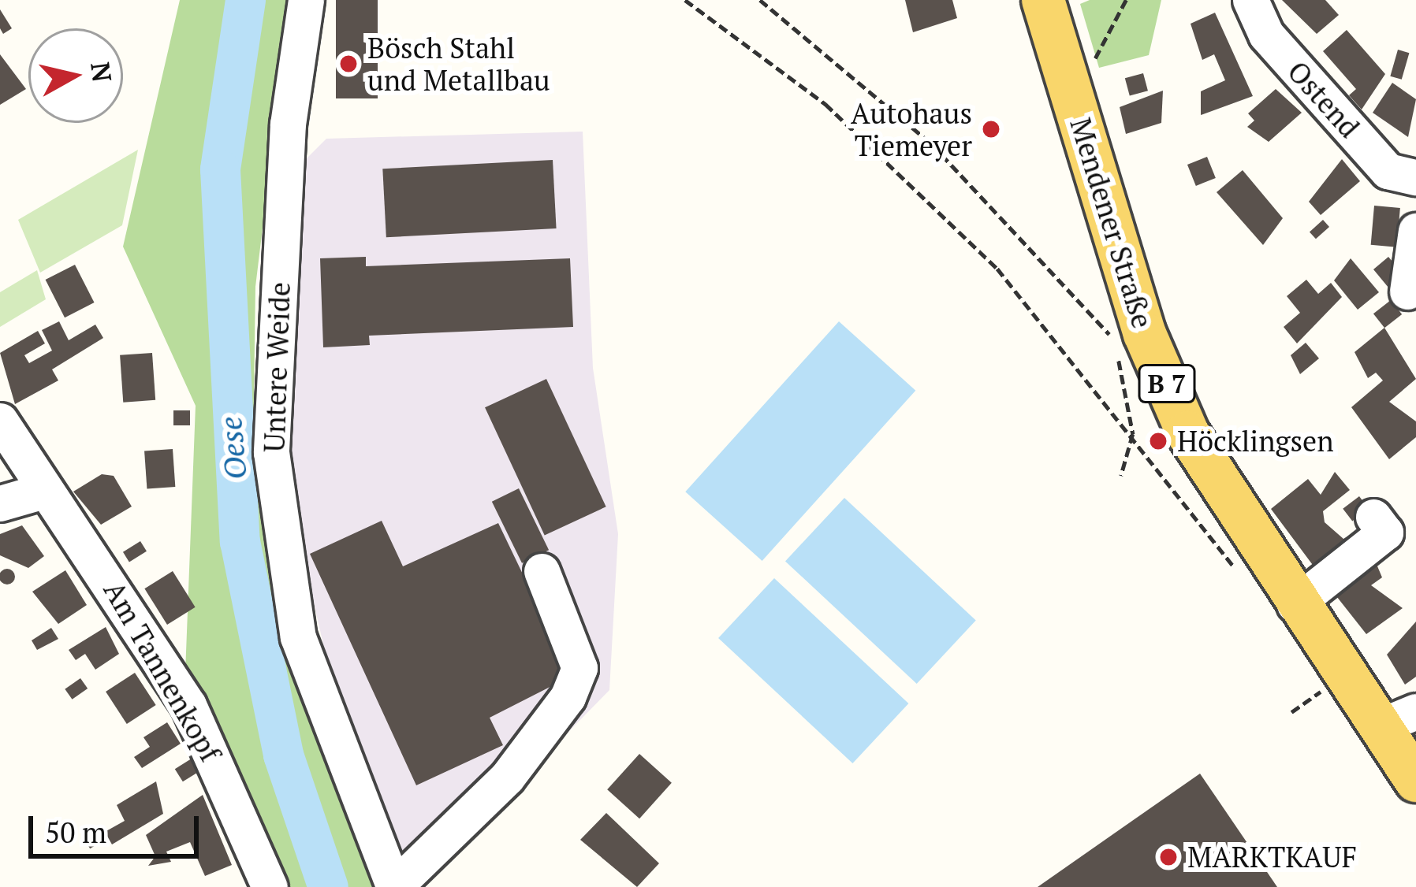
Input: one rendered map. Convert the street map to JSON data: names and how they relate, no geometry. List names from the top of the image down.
{
  "streets": {
    "main road": ["Mendener Straße", "B 7"],
    "street": ["Ostend", "Untere Weide", "Am Tannenkopf"]
  },
  "water": ["Oese"],
  "places": [
    "Bösch Stahl und Metallbau",
    "Autohaus Tiemeyer",
    "Höcklingsen",
    "MARKTKAUF"
  ],
  "scale_bar": "50 m",
  "north": "right"
}
